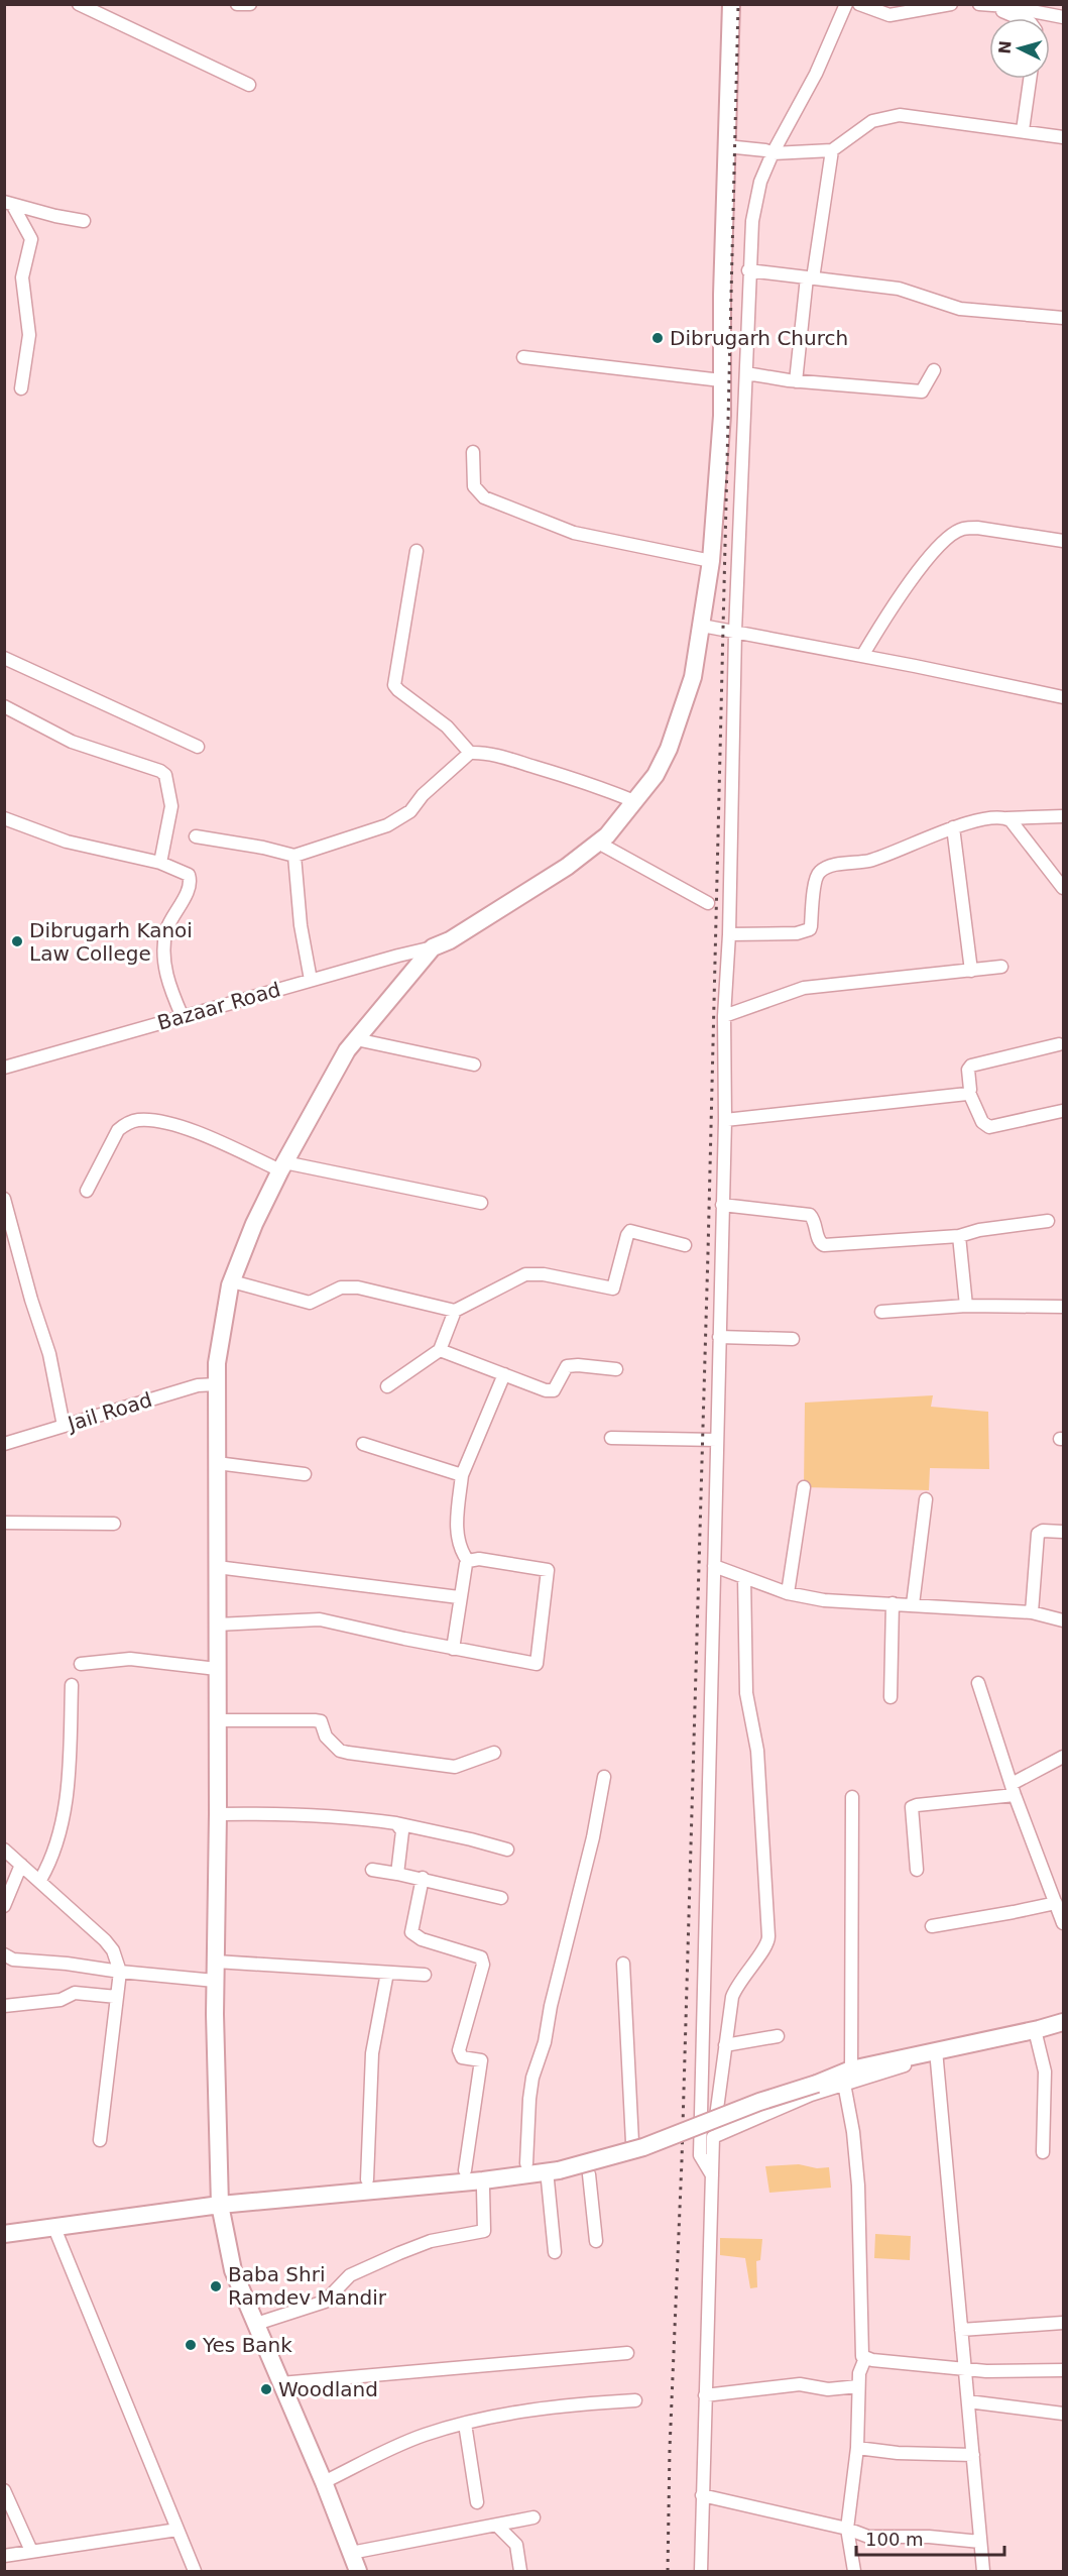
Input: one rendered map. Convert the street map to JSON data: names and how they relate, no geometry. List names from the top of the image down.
{
  "streets": {
    "street": ["Bazaar Road", "Jail Road"]
  },
  "places": [
    "Dibrugarh Church",
    "Dibrugarh Kanoi Law College",
    "Baba Shri Ramdev Mandir",
    "Yes Bank",
    "Woodland"
  ],
  "scale_bar": "100 m",
  "north": "left"
}
